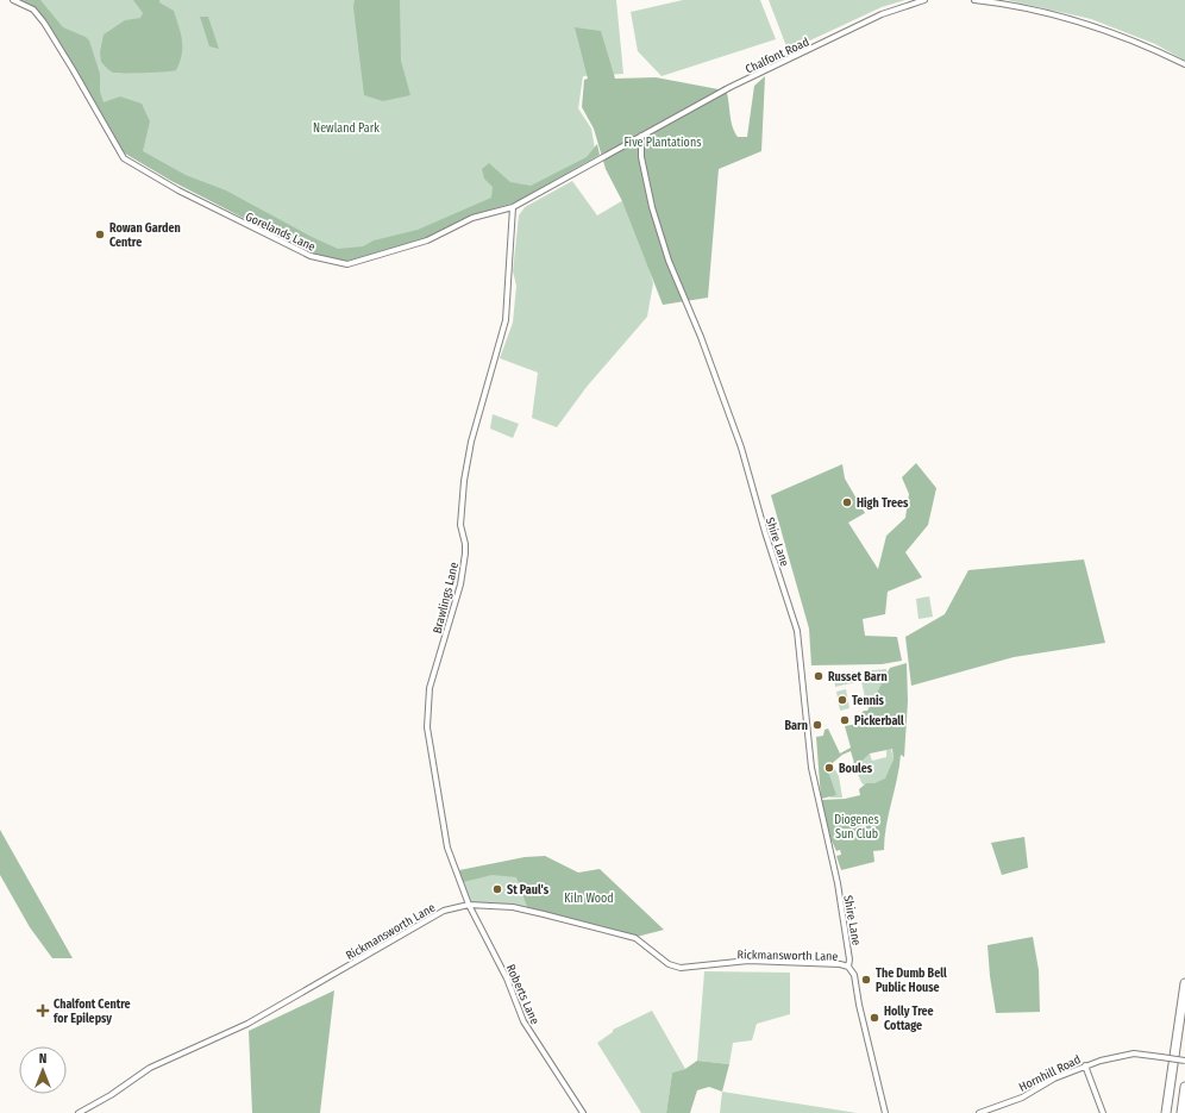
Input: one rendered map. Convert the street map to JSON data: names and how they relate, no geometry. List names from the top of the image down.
{
  "streets": {
    "street": [
      "Chalfont Road",
      "Gorelands Lane",
      "Shire Lane",
      "Brawlings Lane",
      "Rickmansworth Lane",
      "Roberts Lane",
      "Hornhill Road"
    ]
  },
  "crossings": [
    ["Chalfont Road", "Gorelands Lane"],
    ["Chalfont Road", "Shire Lane"],
    ["Gorelands Lane", "Shire Lane"],
    ["Gorelands Lane", "Brawlings Lane"],
    ["Shire Lane", "Rickmansworth Lane"],
    ["Brawlings Lane", "Rickmansworth Lane"],
    ["Brawlings Lane", "Roberts Lane"],
    ["Rickmansworth Lane", "Roberts Lane"]
  ],
  "parks": [
    "Newland Park",
    "Five Plantations",
    "Diogenes Sun Club",
    "Kiln Wood"
  ],
  "places": {
    "other": [
      "Rowan Garden Centre",
      "High Trees",
      "Russet Barn",
      "Tennis",
      "Pickerball",
      "Barn",
      "Boules",
      "St Paul's",
      "The Dumb Bell Public House",
      "Holly Tree Cottage"
    ],
    "health": ["Chalfont Centre for Epilepsy"]
  },
  "north": "top"
}
